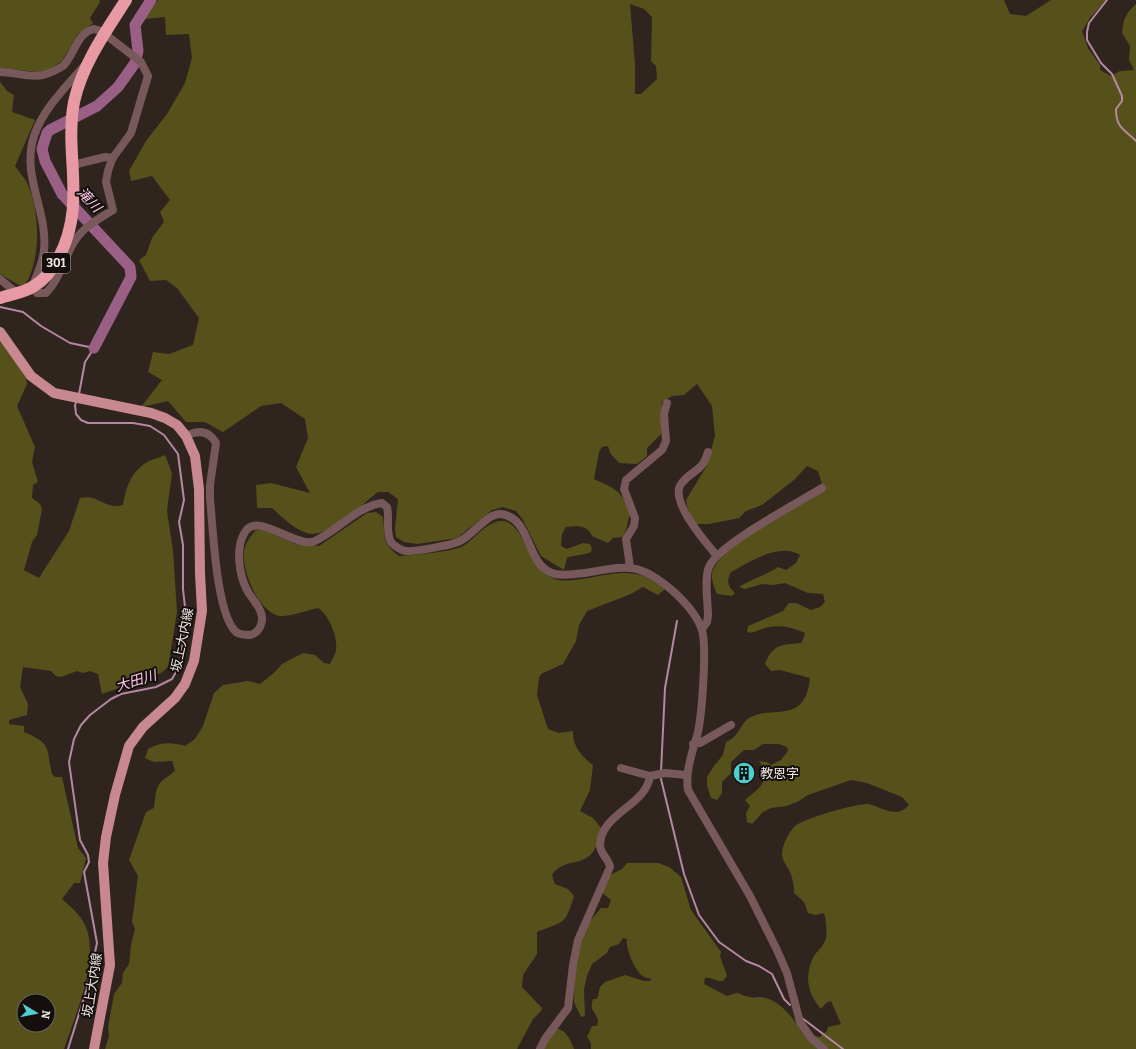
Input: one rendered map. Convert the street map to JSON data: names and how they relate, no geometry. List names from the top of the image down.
{
  "streets": {
    "highway": ["301"],
    "main road": ["坂上大内線"]
  },
  "water": ["滝川", "大田川"],
  "places": {
    "building": ["教恩字"]
  },
  "north": "right"
}
